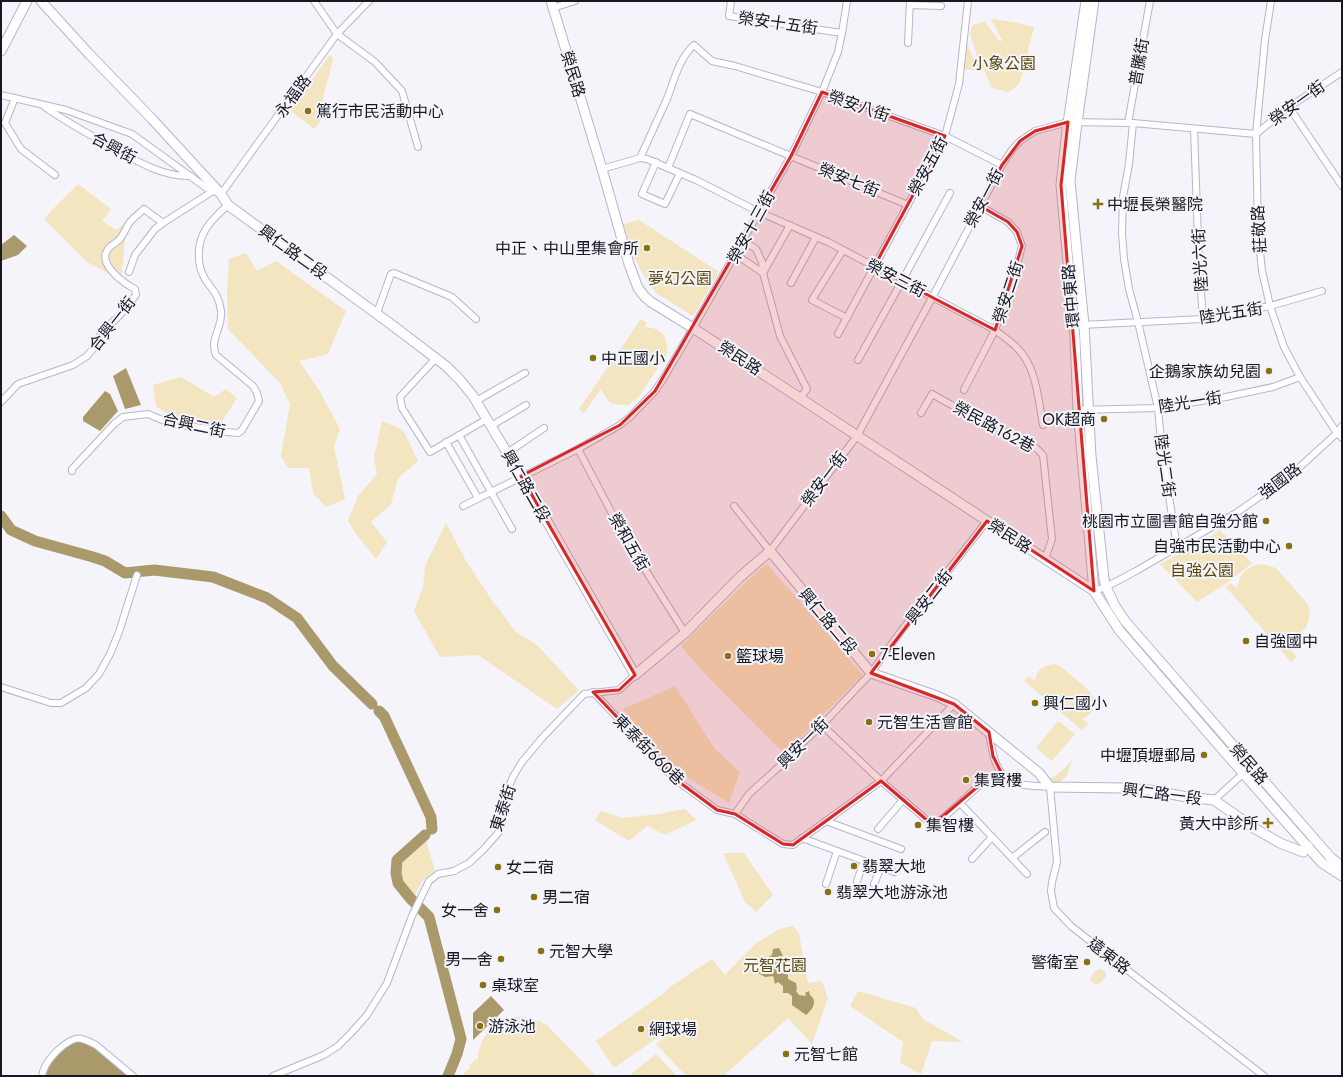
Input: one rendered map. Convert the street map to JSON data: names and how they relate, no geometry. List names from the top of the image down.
{
  "streets": {
    "street": [
      "榮安十五街",
      "普騰街",
      "榮民路",
      "永福路",
      "榮安一街",
      "榮安八街",
      "合興街",
      "榮安五街",
      "榮安七街",
      "榮安十三街",
      "莊敬路",
      "興仁路二段",
      "陸光六街",
      "榮安三街",
      "榮安二街",
      "環中東路",
      "陸光五街",
      "合興一街",
      "陸光一街",
      "合興二街",
      "榮民路162巷",
      "陸光二街",
      "強國路",
      "榮和五街",
      "興安二街",
      "興安一街",
      "東泰街660巷",
      "興仁路一段",
      "東泰街",
      "遠東路"
    ]
  },
  "crossings": [
    ["榮安十五街", "榮安十三街"],
    ["普騰街", "榮安一街"],
    ["普騰街", "陸光五街"],
    ["普騰街", "陸光二街"],
    ["榮民路", "榮安一街"],
    ["榮民路", "榮安十三街"],
    ["榮民路", "環中東路"],
    ["榮民路", "榮民路162巷"],
    ["榮民路", "強國路"],
    ["榮民路", "興安二街"],
    ["榮民路", "興仁路一段"],
    ["永福路", "興仁路二段"],
    ["榮安一街", "榮安八街"],
    ["榮安一街", "莊敬路"],
    ["榮安一街", "興仁路二段"],
    ["榮安一街", "陸光六街"],
    ["榮安一街", "榮安三街"],
    ["榮安一街", "榮安二街"],
    ["榮安一街", "環中東路"],
    ["榮安八街", "榮安五街"],
    ["榮安八街", "榮安十三街"],
    ["榮安八街", "榮安三街"],
    ["榮安五街", "榮安七街"],
    ["榮安五街", "榮安三街"],
    ["榮安七街", "榮安十三街"],
    ["榮安七街", "榮安三街"],
    ["榮安十三街", "興仁路二段"],
    ["榮安十三街", "榮安三街"],
    ["榮安十三街", "榮和五街"],
    ["莊敬路", "陸光五街"],
    ["莊敬路", "陸光一街"],
    ["莊敬路", "強國路"],
    ["興仁路二段", "合興二街"],
    ["興仁路二段", "興安二街"],
    ["興仁路二段", "興安一街"],
    ["陸光六街", "陸光五街"],
    ["榮安三街", "榮安二街"],
    ["環中東路", "陸光五街"],
    ["環中東路", "陸光一街"],
    ["環中東路", "強國路"],
    ["陸光五街", "陸光二街"],
    ["陸光一街", "陸光二街"],
    ["陸光二街", "強國路"],
    ["興安二街", "興安一街"],
    ["興安一街", "東泰街660巷"],
    ["東泰街660巷", "東泰街"],
    ["興仁路一段", "遠東路"]
  ],
  "parks": [
    "小象公園",
    "夢幻公園",
    "自強公園",
    "元智花園"
  ],
  "places": {
    "other": [
      "篤行市民活動中心",
      "中正、中山里集會所",
      "中正國小",
      "企鵝家族幼兒園",
      "OK超商",
      "桃園市立圖書館自強分館",
      "自強市民活動中心",
      "自強國中",
      "7-Eleven",
      "籃球場",
      "興仁國小",
      "元智生活會館",
      "中壢頂壢郵局",
      "集賢樓",
      "集智樓",
      "翡翠大地",
      "女二宿",
      "翡翠大地游泳池",
      "男二宿",
      "女一舍",
      "元智大學",
      "男一舍",
      "警衛室",
      "桌球室",
      "游泳池",
      "網球場",
      "元智七館"
    ],
    "health": ["中壢長榮醫院", "黃大中診所"]
  }
}
